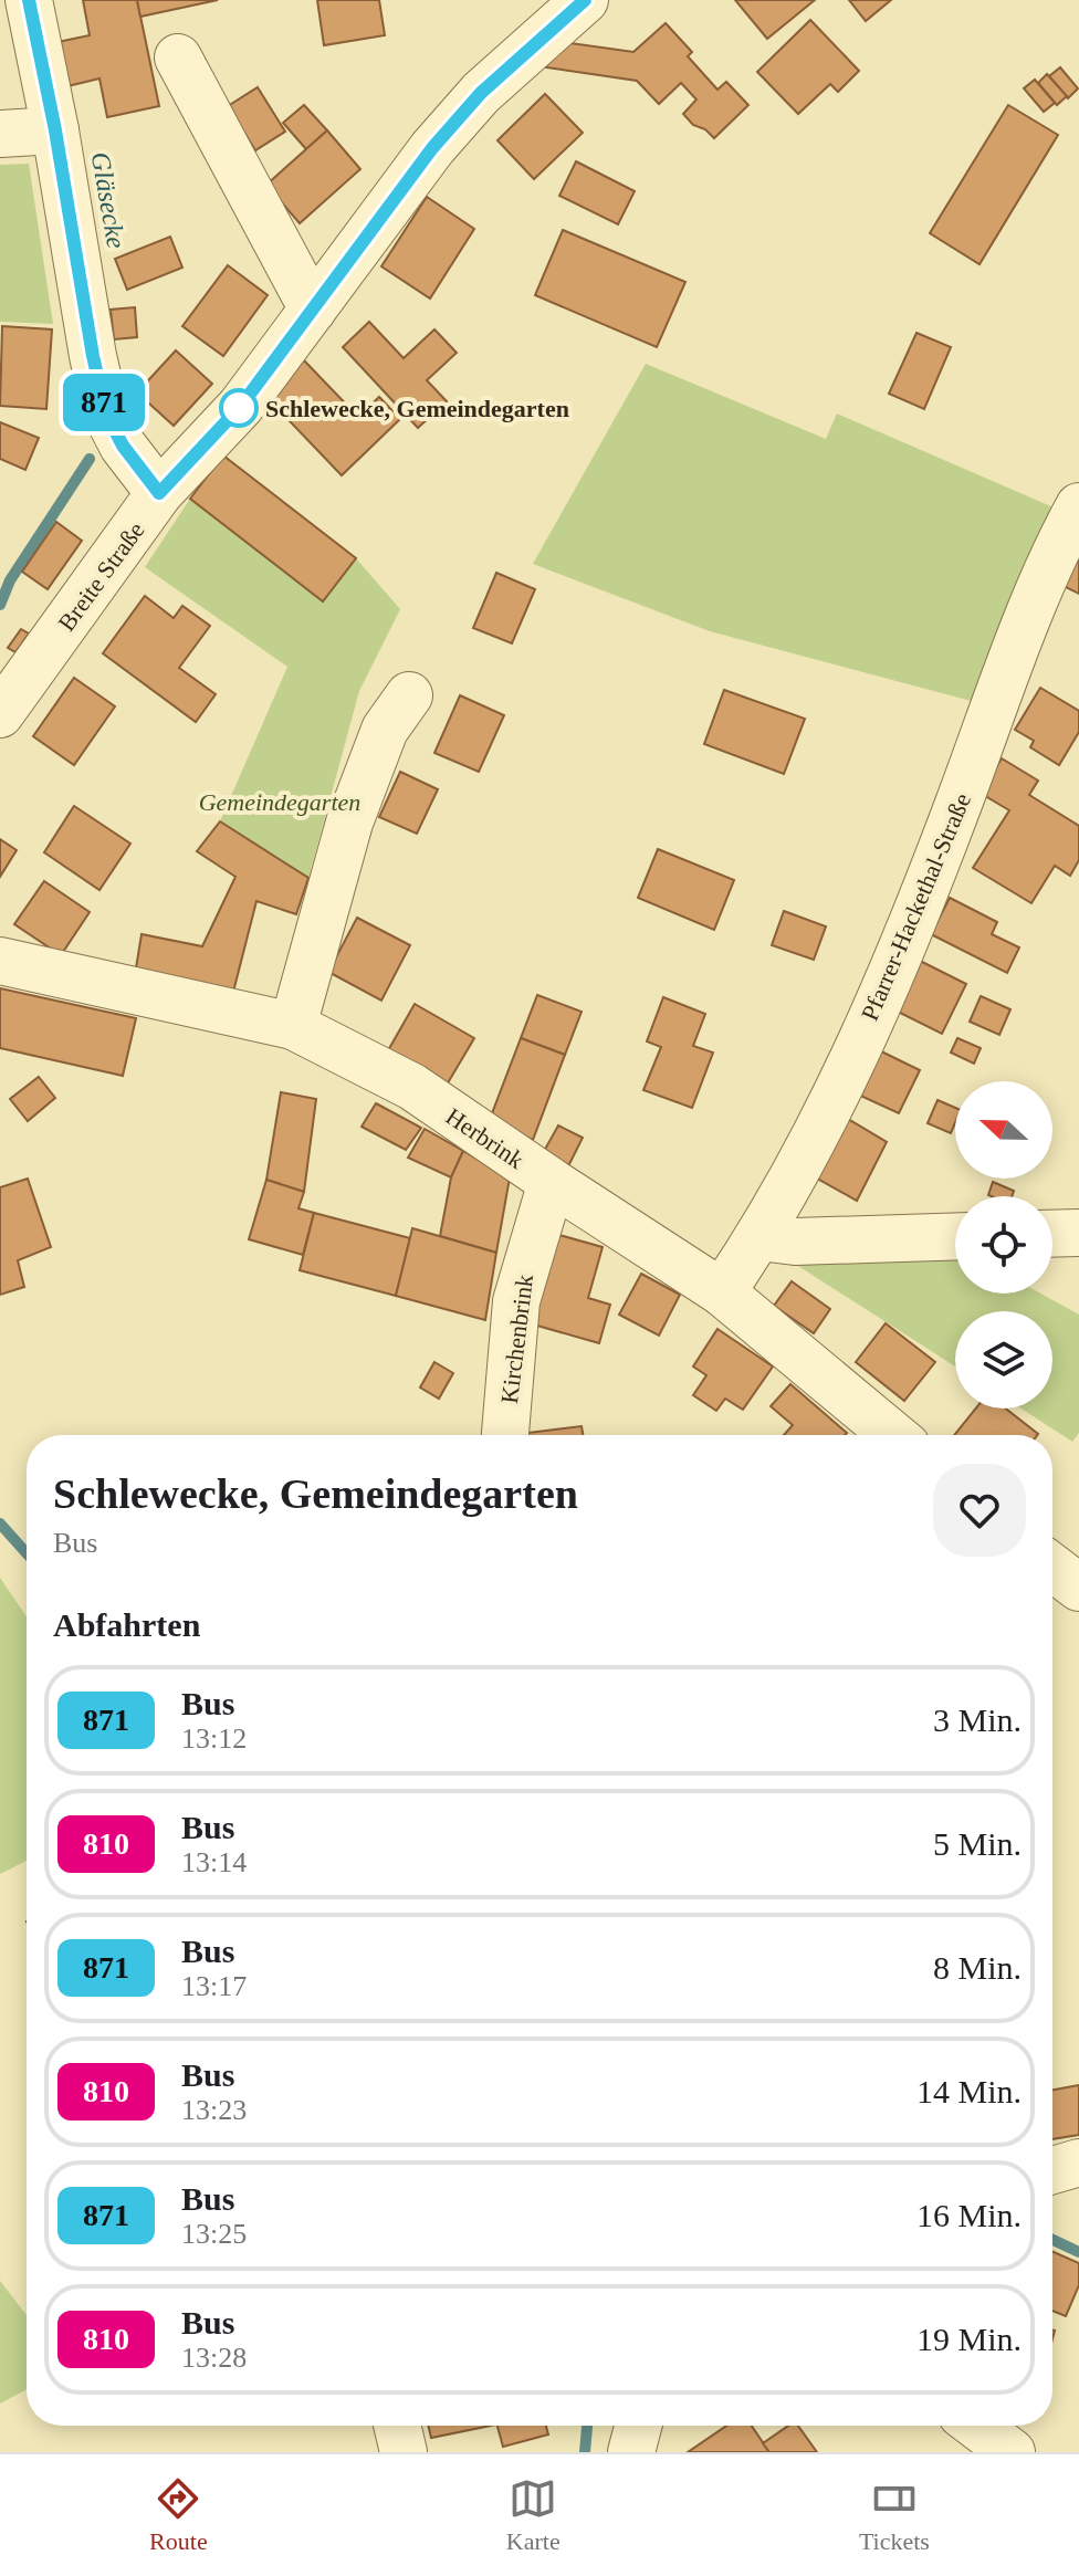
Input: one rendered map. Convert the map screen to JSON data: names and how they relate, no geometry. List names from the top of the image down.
{
  "streets": {
    "street": [
      "Breite Straße",
      "Pfarrer-Hackethal-Straße",
      "Herbrink",
      "Kirchenbrink"
    ]
  },
  "crossings": [
    ["Pfarrer-Hackethal-Straße", "Herbrink"],
    ["Herbrink", "Kirchenbrink"]
  ],
  "water": ["Gläsecke"],
  "parks": ["Gemeindegarten"],
  "places": ["Schlewecke, Gemeindegarten"],
  "lines": ["bus line 871"],
  "north": "left",
  "page": {
    "on_map": "871",
    "heading": [
      ["Schlewecke, Gemeindegarten", "Bus"],
      "Abfahrten"
    ],
    "list": [
      {
        "mark": "871",
        "name": "Bus",
        "note": "13:12",
        "value": "3 Min."
      },
      {
        "mark": "810",
        "name": "Bus",
        "note": "13:14",
        "value": "5 Min."
      },
      {
        "mark": "871",
        "name": "Bus",
        "note": "13:17",
        "value": "8 Min."
      },
      {
        "mark": "810",
        "name": "Bus",
        "note": "13:23",
        "value": "14 Min."
      },
      {
        "mark": "871",
        "name": "Bus",
        "note": "13:25",
        "value": "16 Min."
      },
      {
        "mark": "810",
        "name": "Bus",
        "note": "13:28",
        "value": "19 Min."
      }
    ],
    "tabs": ["Route", "Karte", "Tickets"]
  }
}
